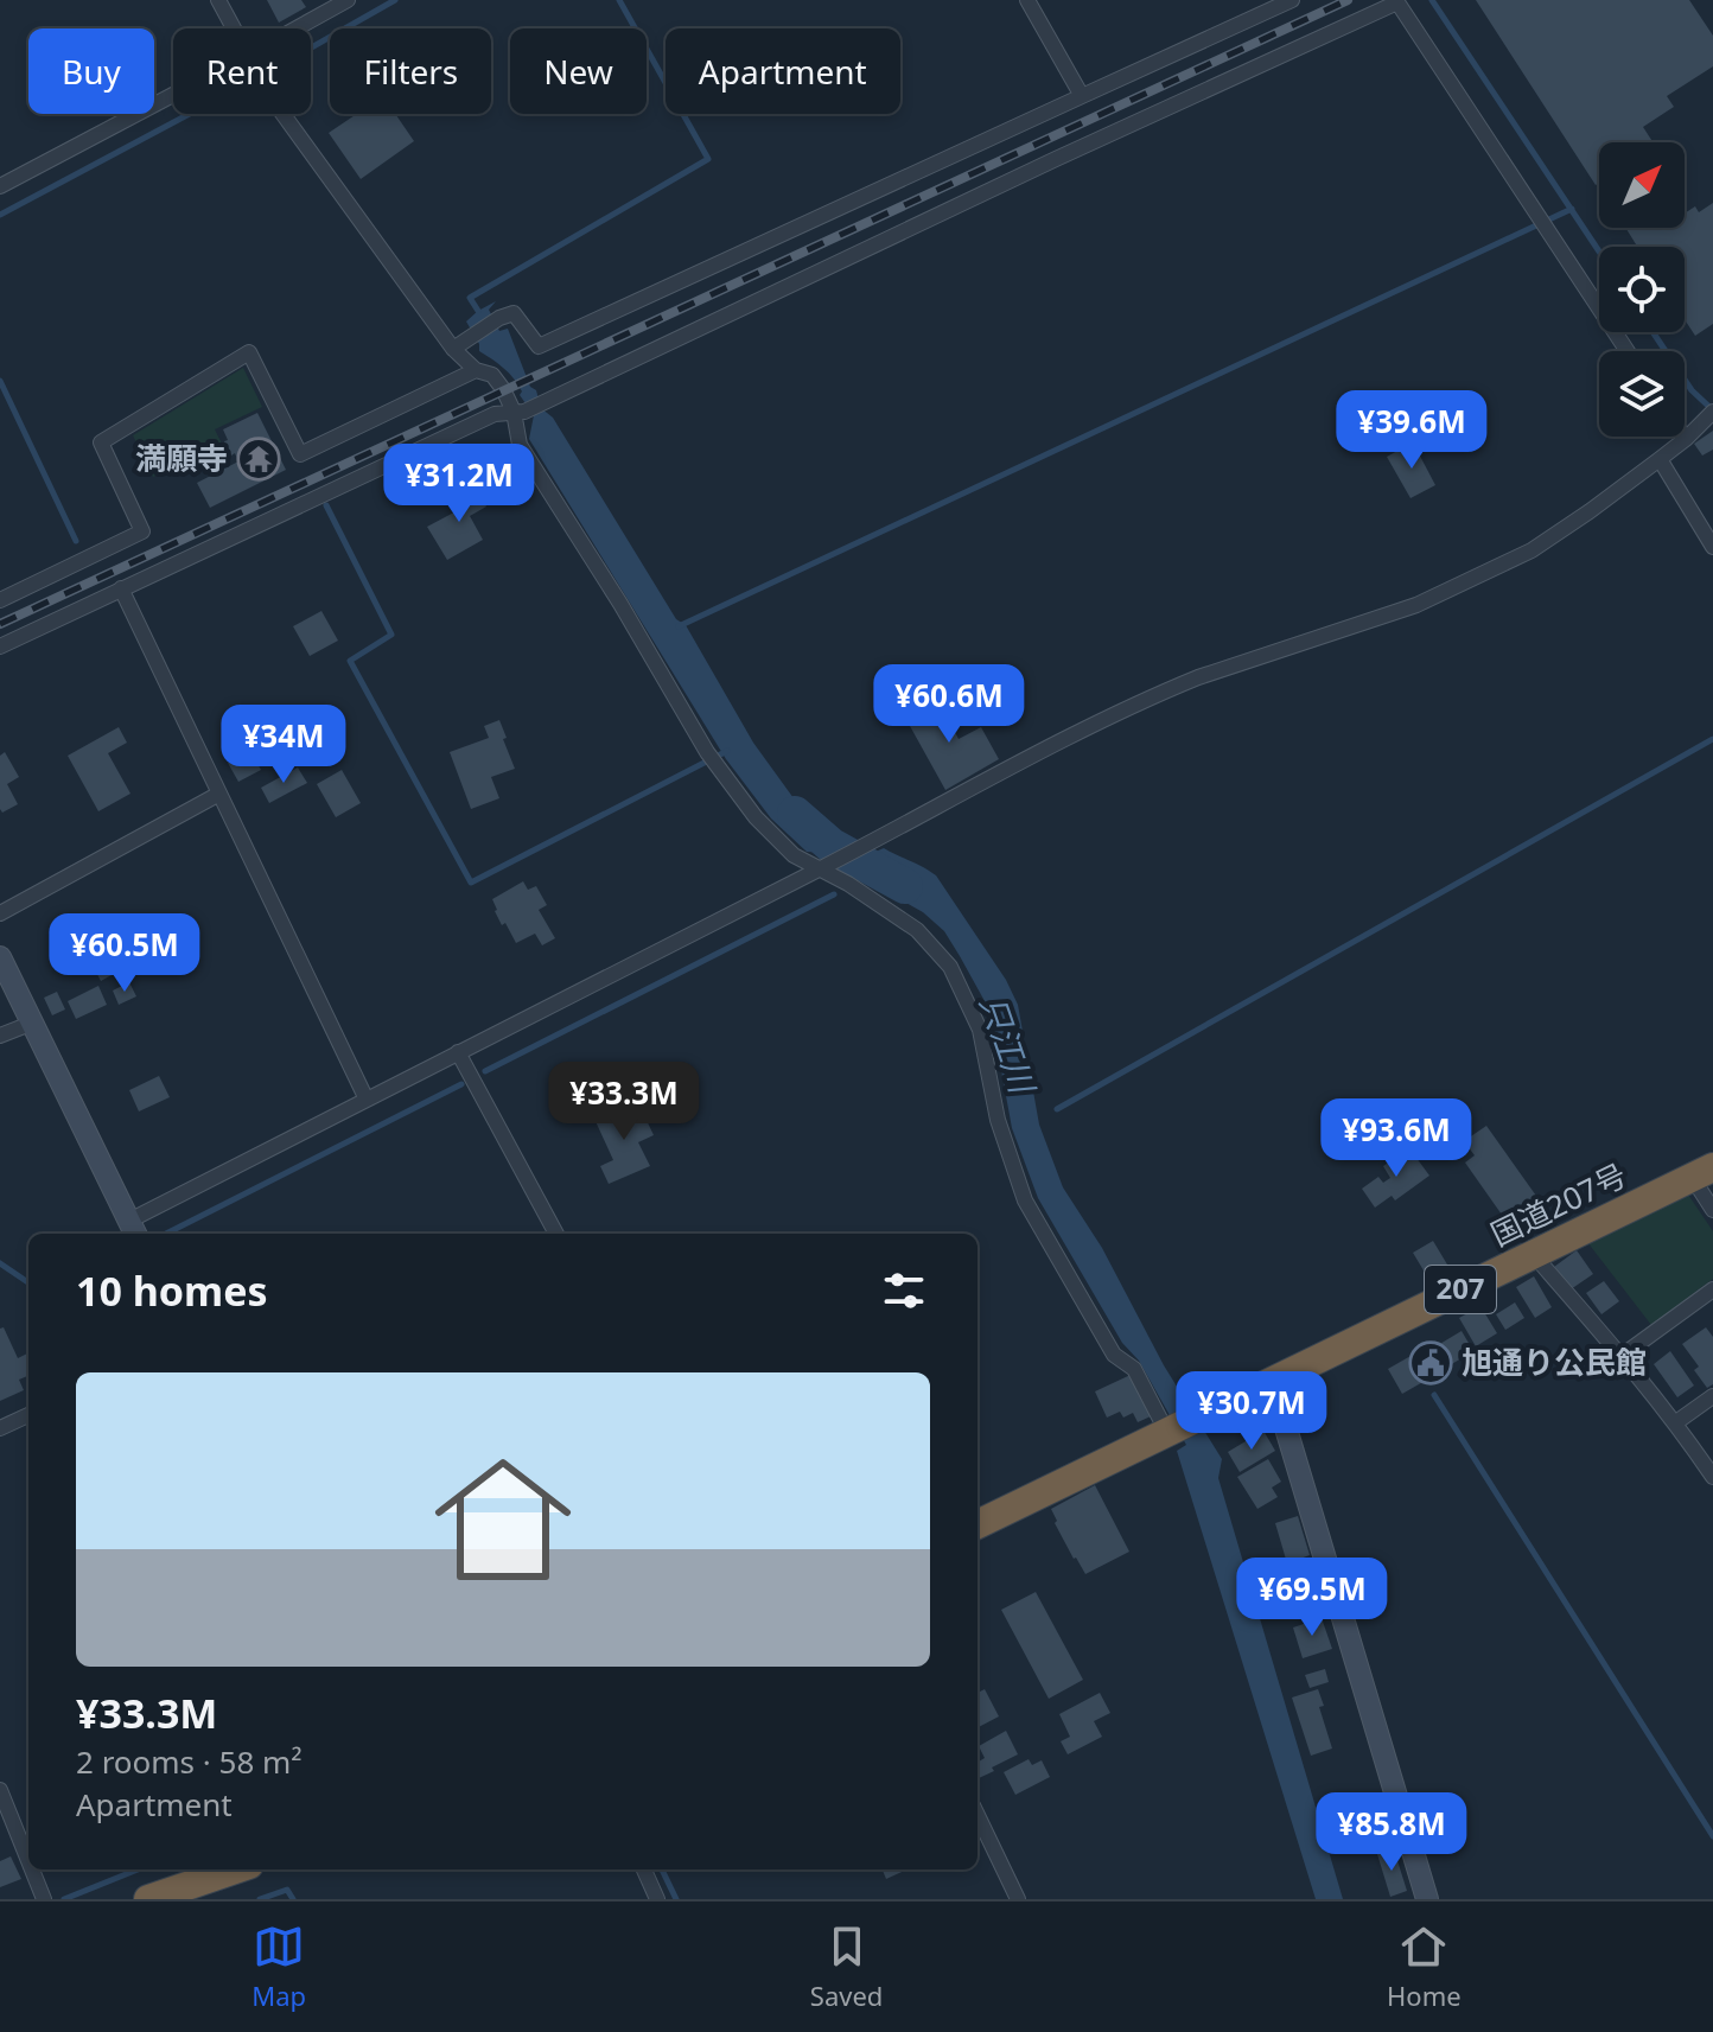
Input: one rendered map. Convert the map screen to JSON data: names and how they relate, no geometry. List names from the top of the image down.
{
  "streets": {
    "highway": ["国道207号", "207"]
  },
  "water": ["只江川"],
  "places": {
    "temple": ["満願寺"],
    "public building": ["旭通り公民館"]
  },
  "north": "top right",
  "page": {
    "chip": [
      "Buy",
      "Rent",
      "Filters",
      "New",
      "Apartment"
    ],
    "price": [
      "¥39.6M",
      "¥31.2M",
      "¥60.6M",
      "¥34M",
      "¥60.5M",
      "¥33.3M",
      "¥93.6M",
      "¥30.7M",
      "¥69.5M",
      "¥85.8M"
    ],
    "heading": "10 homes",
    "list": [
      {
        "name": "¥33.3M",
        "note": "2 rooms · 58 m² · Apartment"
      }
    ],
    "tabs": ["Map", "Saved", "Home"]
  }
}
